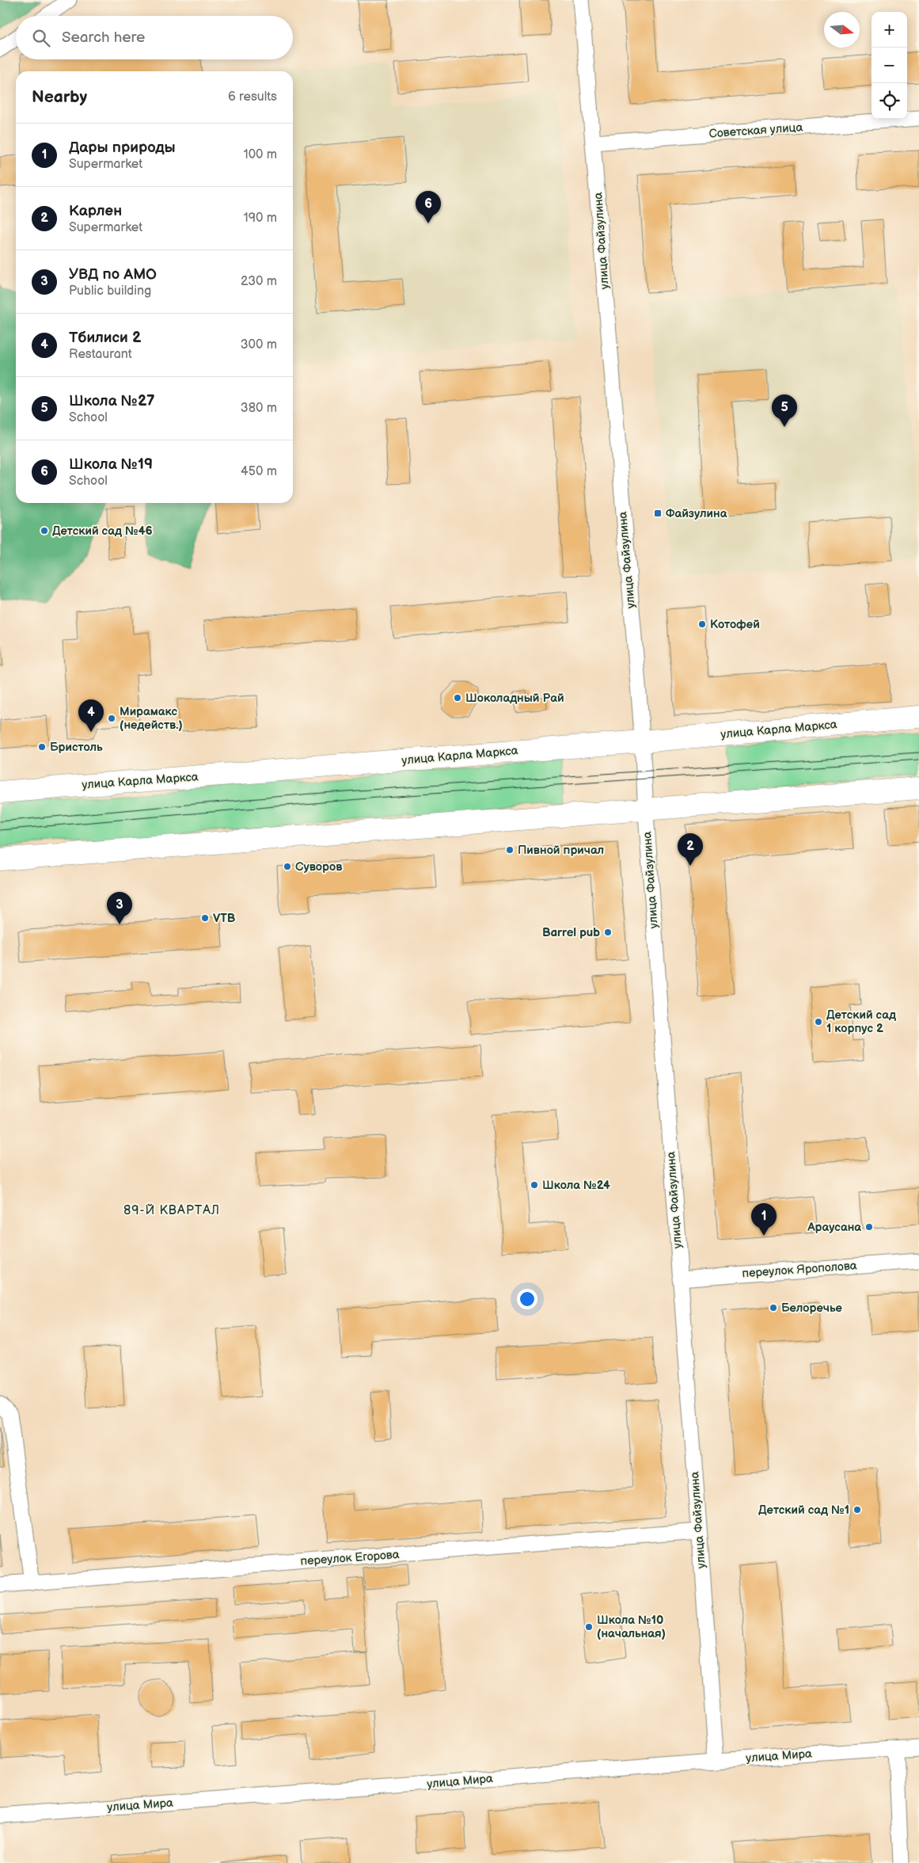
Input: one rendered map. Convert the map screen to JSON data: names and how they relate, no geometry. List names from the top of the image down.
{
  "streets": {
    "main road": ["улица Карла Маркса"],
    "street": [
      "Советская улица",
      "улица Файзулина",
      "переулок Ярополова",
      "переулок Егорова",
      "улица Мира"
    ]
  },
  "crossings": [
    ["Советская улица", "улица Файзулина"],
    ["улица Файзулина", "улица Карла Маркса"],
    ["улица Файзулина", "переулок Ярополова"],
    ["улица Файзулина", "переулок Егорова"],
    ["улица Файзулина", "улица Мира"]
  ],
  "districts": ["89-Й КВАРТАЛ"],
  "places": {
    "transit": ["Файзулина"],
    "other": [
      "Детский сад №46",
      "Котофей",
      "Шоколадный Рай",
      "Мирамакс (недейств.)",
      "Бристоль",
      "Пивной причал",
      "Суворов",
      "VTB",
      "Barrel pub",
      "Детский сад 1 корпус 2",
      "Школа №24",
      "Араусана",
      "Белоречье",
      "Детский сад №1",
      "Школа №10 (начальная)"
    ]
  },
  "north": "right",
  "page": {
    "map_buttons": ["+", "−"],
    "search": "Search here",
    "heading": ["Nearby", "6 results"],
    "list": [
      {
        "mark": "1",
        "name": "Дары природы",
        "note": "Supermarket",
        "value": "100 m"
      },
      {
        "mark": "2",
        "name": "Карлен",
        "note": "Supermarket",
        "value": "190 m"
      },
      {
        "mark": "3",
        "name": "УВД по АМО",
        "note": "Public building",
        "value": "230 m"
      },
      {
        "mark": "4",
        "name": "Тбилиси 2",
        "note": "Restaurant",
        "value": "300 m"
      },
      {
        "mark": "5",
        "name": "Школа №27",
        "note": "School",
        "value": "380 m"
      },
      {
        "mark": "6",
        "name": "Школа №19",
        "note": "School",
        "value": "450 m"
      }
    ],
    "pins": [
      "6",
      "5",
      "4",
      "2",
      "3",
      "1"
    ]
  }
}
